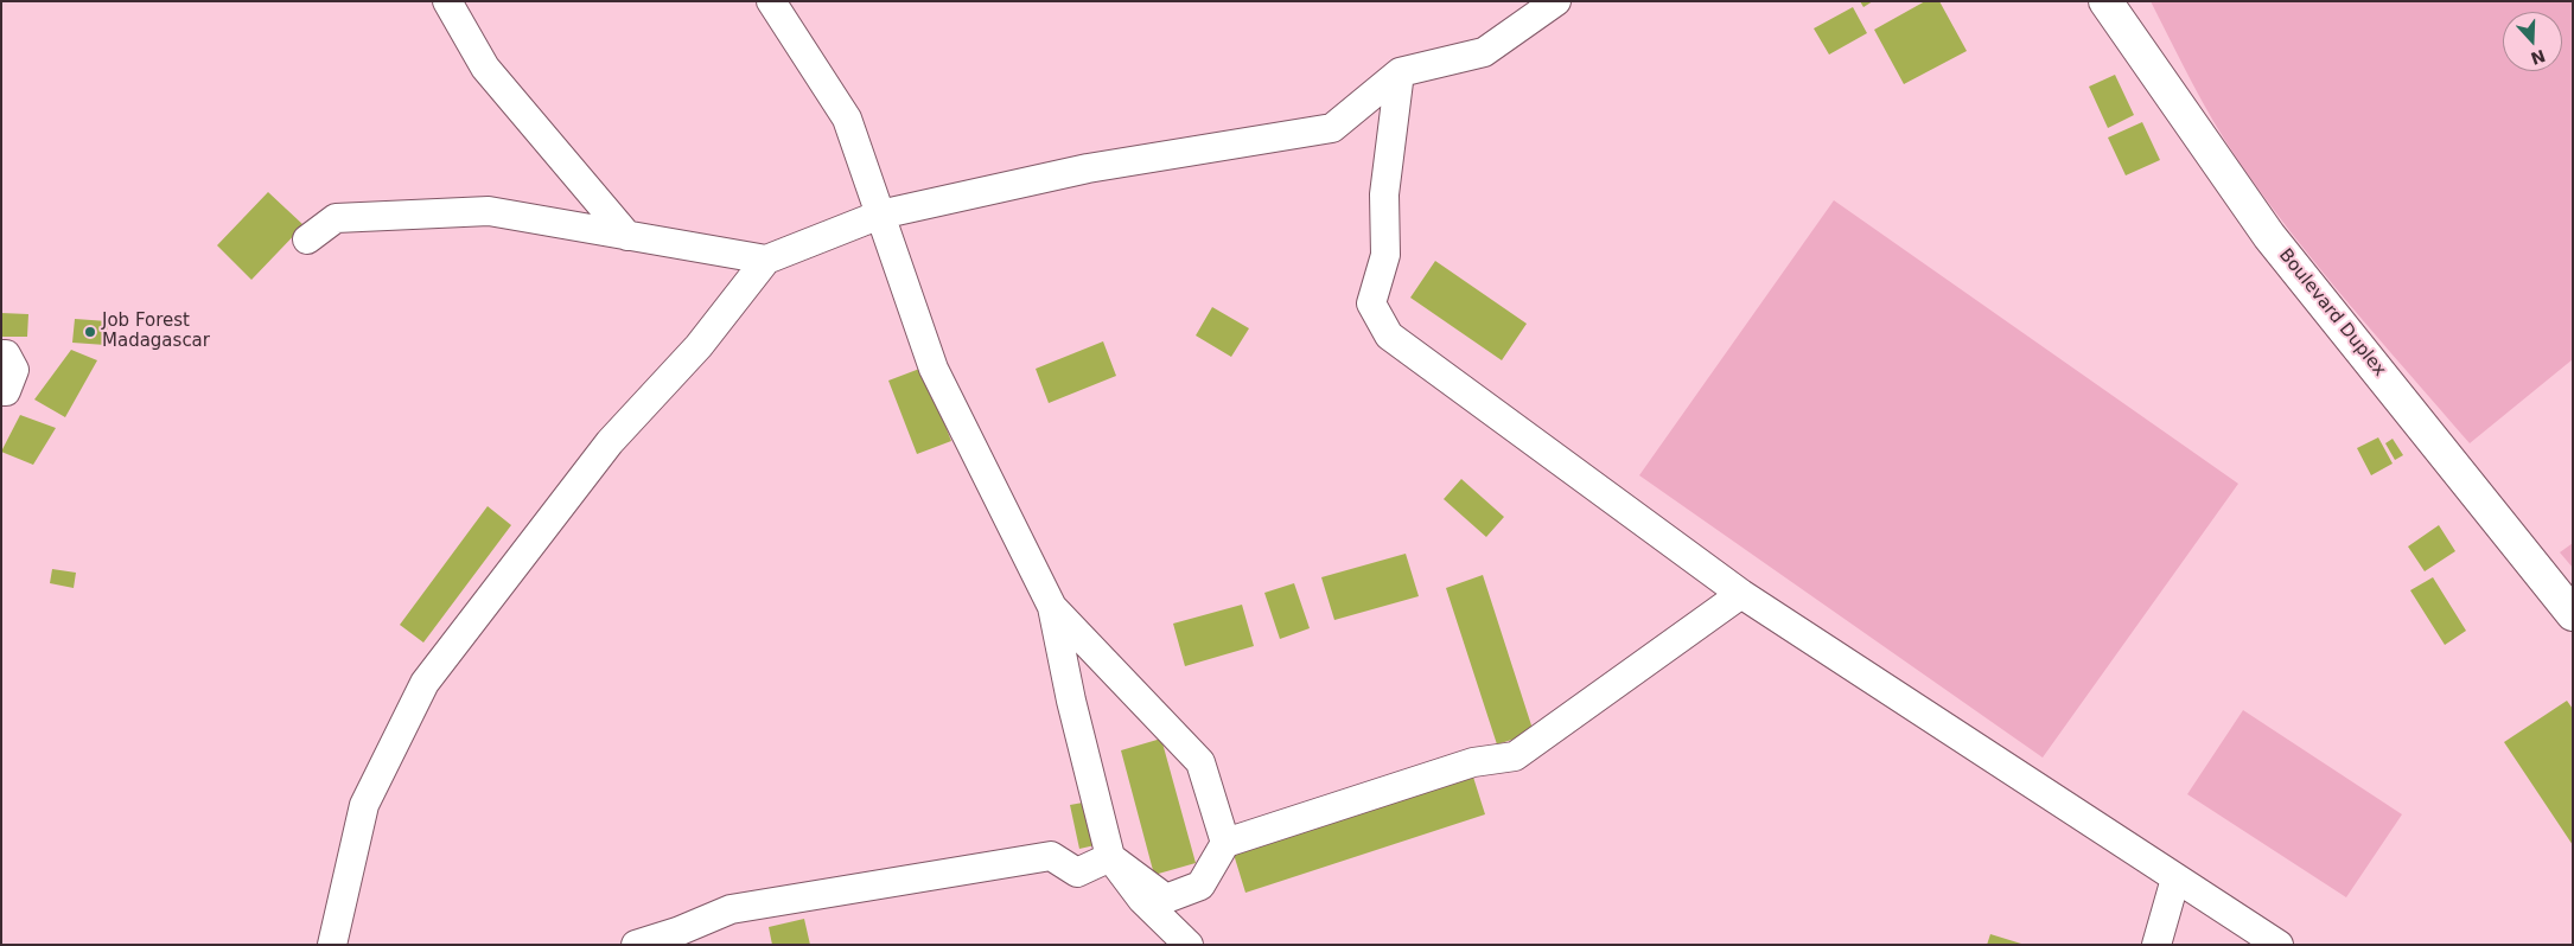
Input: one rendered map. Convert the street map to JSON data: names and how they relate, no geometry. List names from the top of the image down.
{
  "streets": {
    "main road": ["Boulevard Duplex"]
  },
  "places": ["Job Forest Madagascar"],
  "north": "bottom"
}
